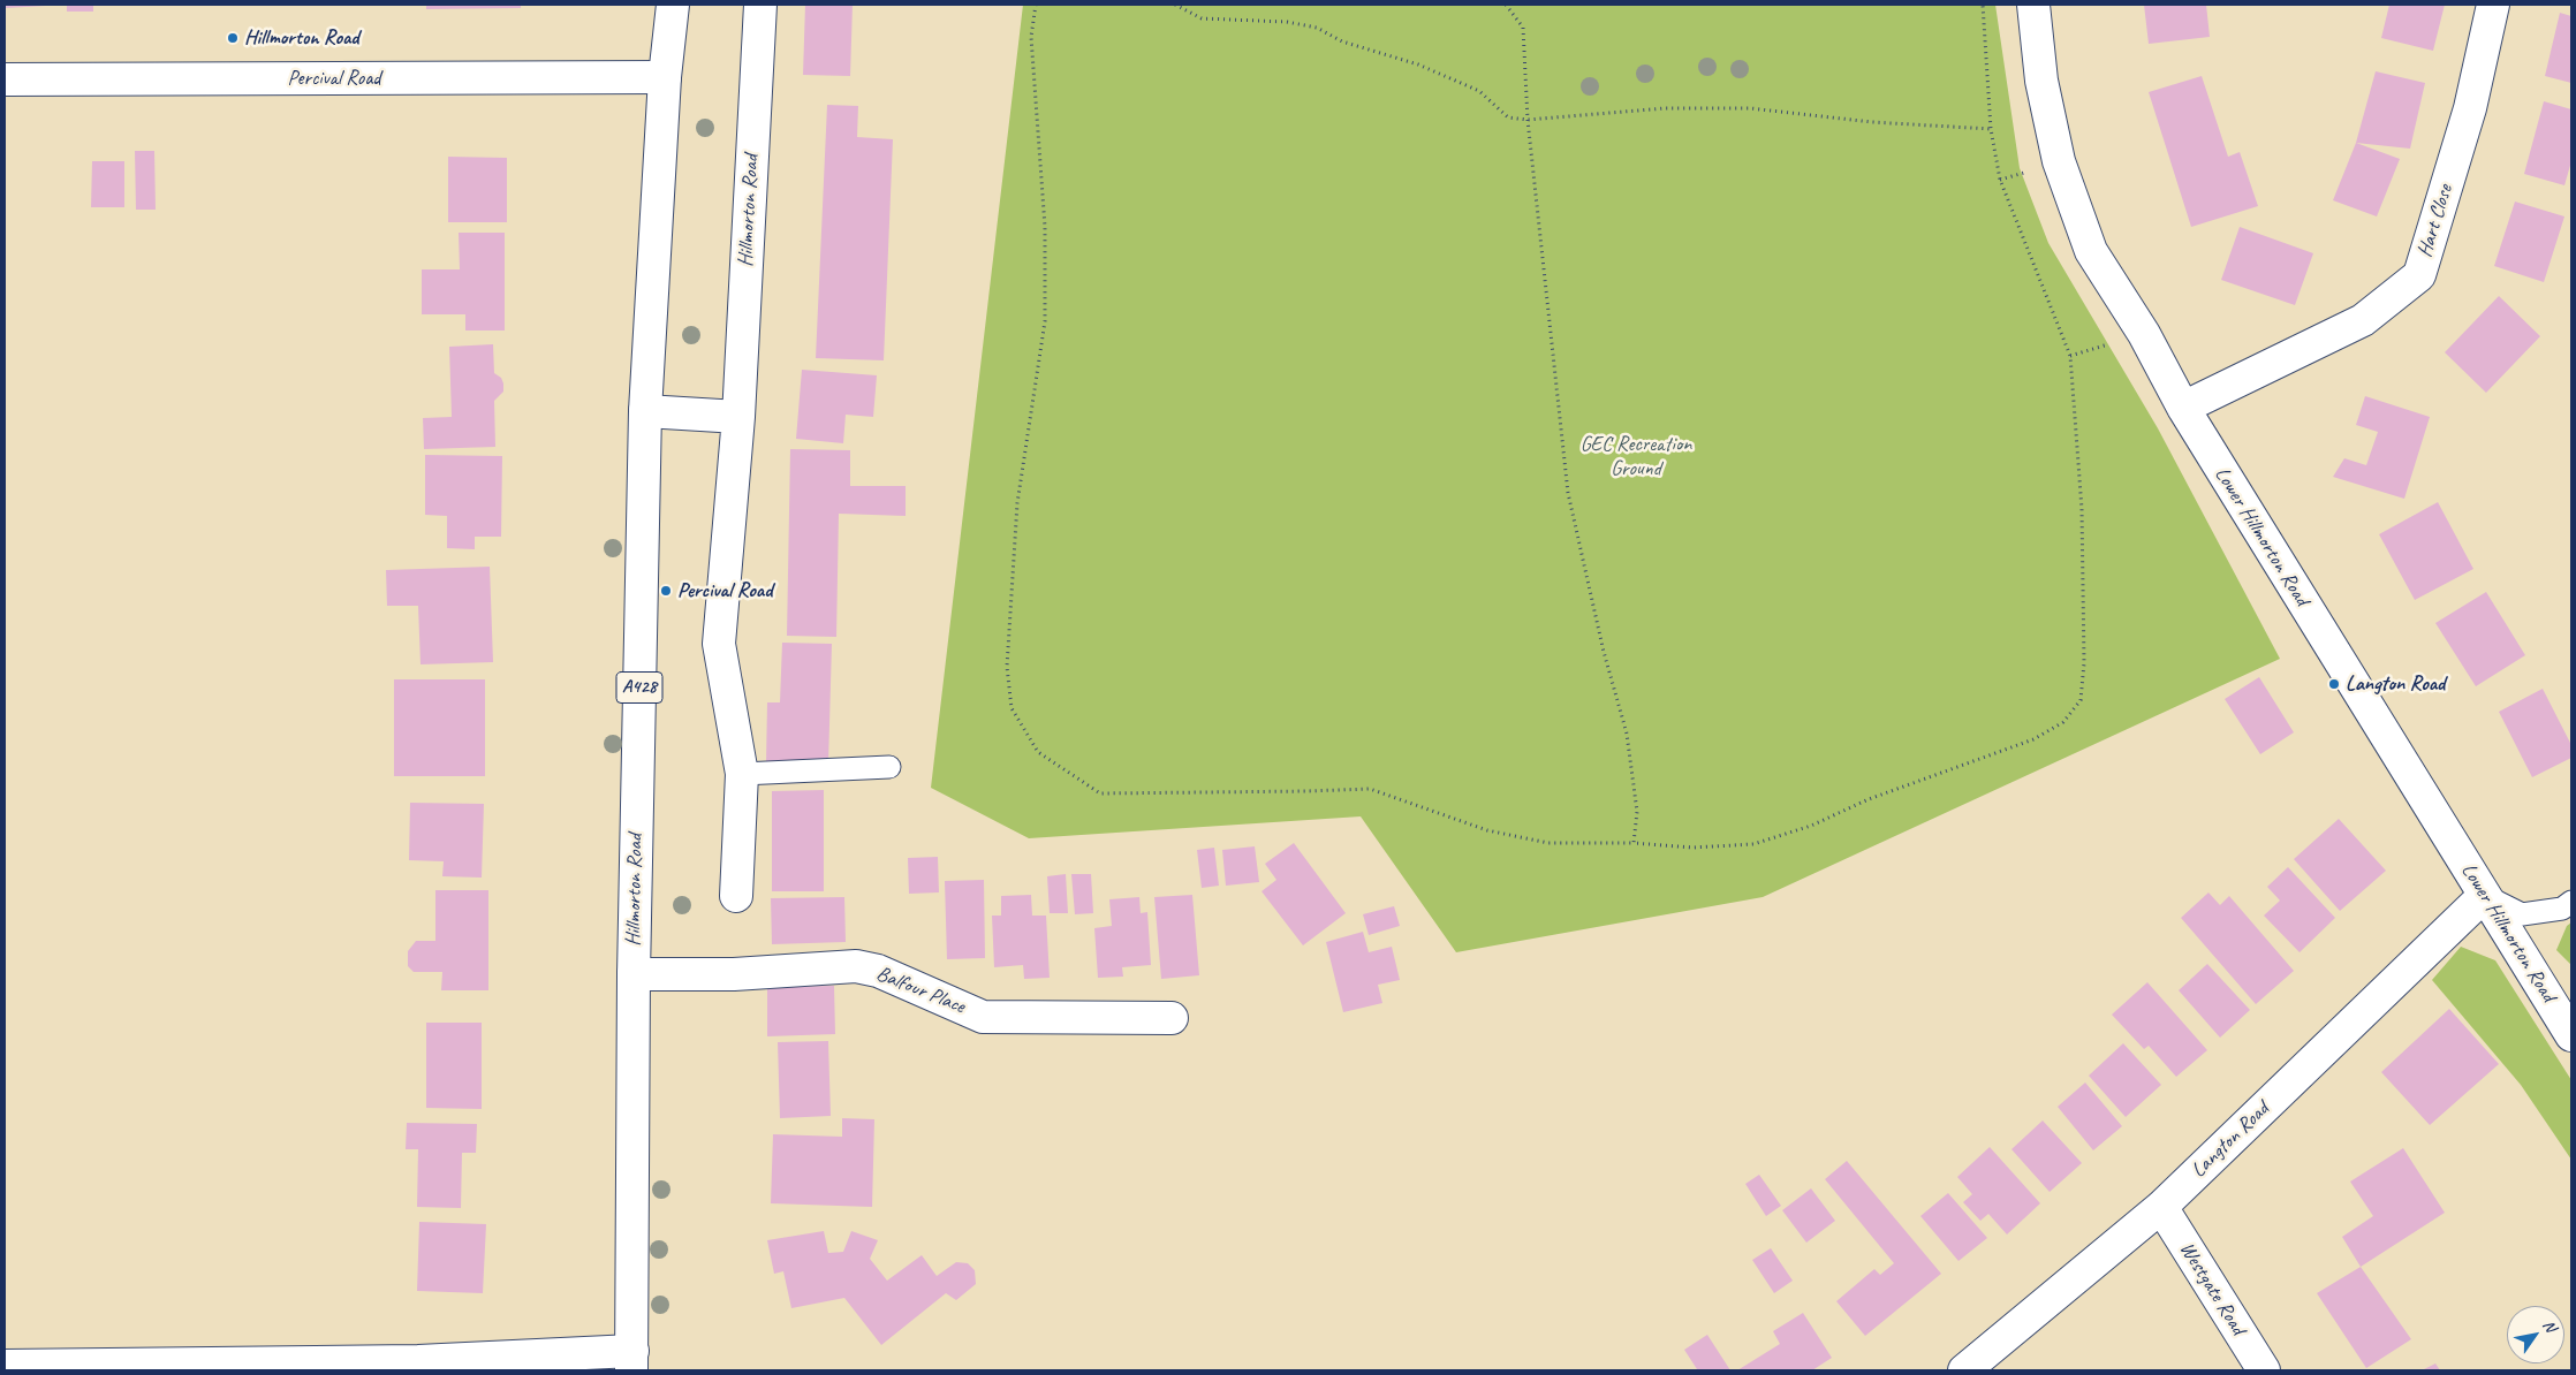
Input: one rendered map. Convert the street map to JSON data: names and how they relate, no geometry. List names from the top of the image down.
{
  "streets": {
    "main road": [
      "Percival Road",
      "Hillmorton Road",
      "Hart Close",
      "Lower Hillmorton Road",
      "A428",
      "Balfour Place",
      "Langton Road",
      "Westgate Road"
    ]
  },
  "crossings": [
    ["Percival Road", "Hillmorton Road"],
    ["Hillmorton Road", "Balfour Place"],
    ["Hart Close", "Lower Hillmorton Road"],
    ["Lower Hillmorton Road", "Langton Road"],
    ["Langton Road", "Westgate Road"]
  ],
  "parks": ["GEC Recreation Ground"],
  "places": ["Hillmorton Road", "Percival Road", "Langton Road"],
  "north": "top right"
}
